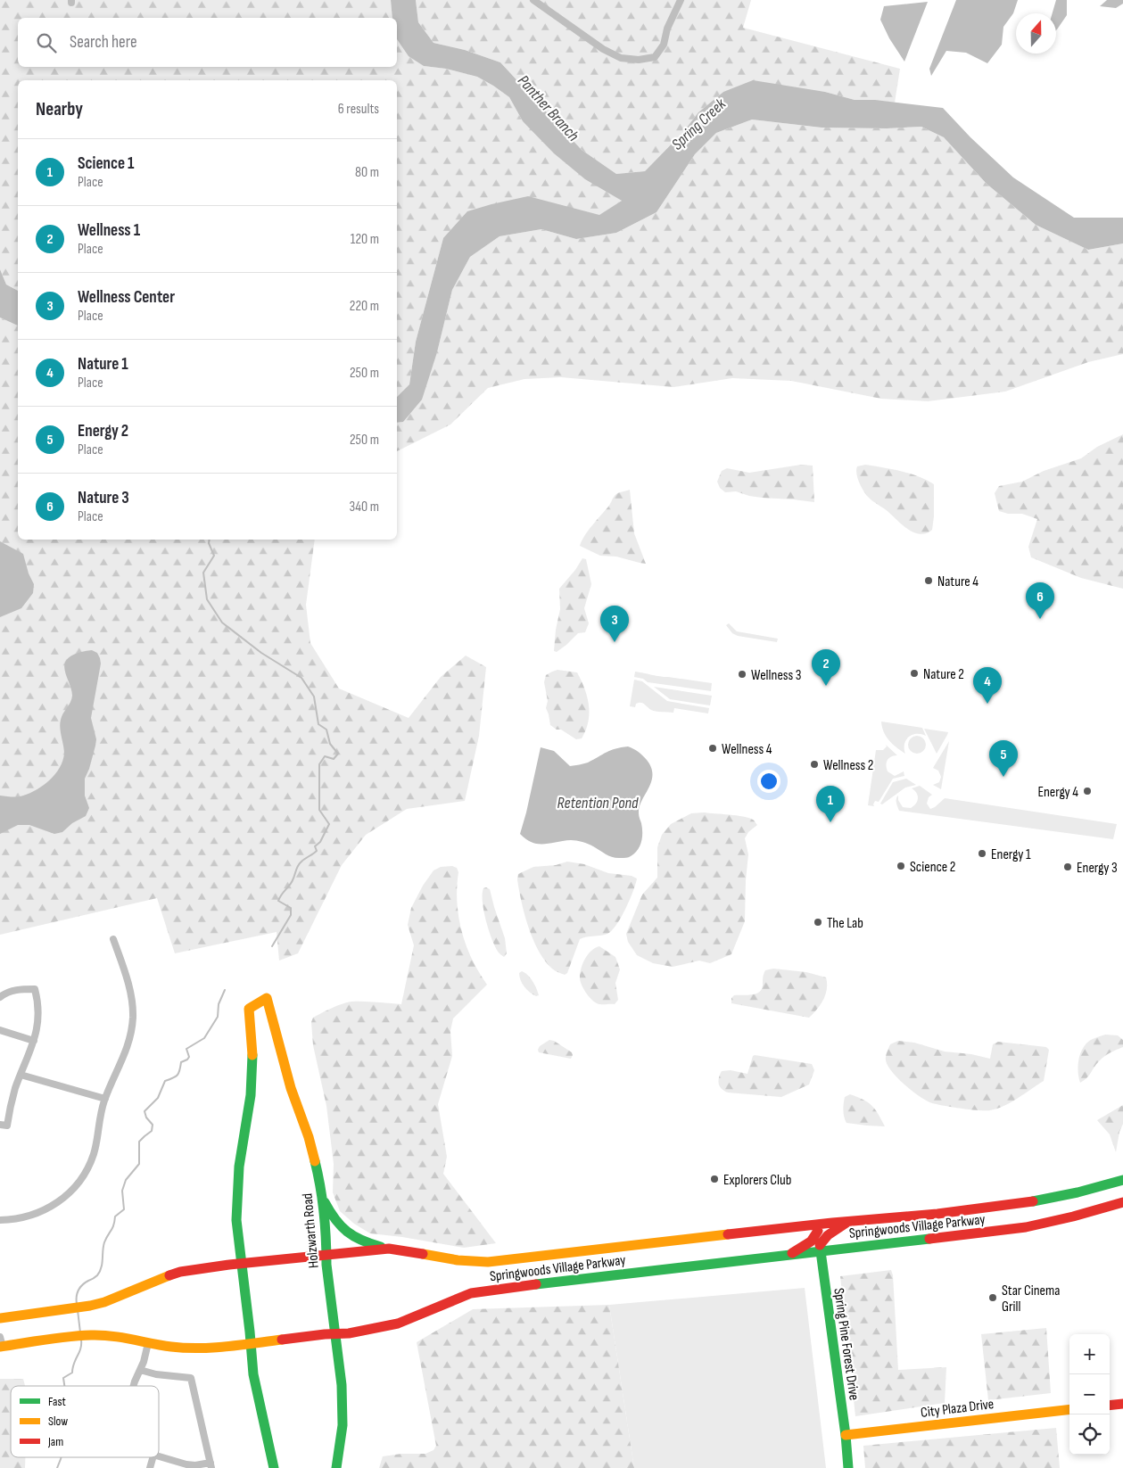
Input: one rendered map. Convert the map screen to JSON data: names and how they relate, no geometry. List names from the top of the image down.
{
  "streets": {
    "main road": [
      "Springwoods Village Parkway",
      "Holzwarth Road",
      "Spring Pine Forest Drive",
      "City Plaza Drive"
    ]
  },
  "crossings": [
    ["Springwoods Village Parkway", "Holzwarth Road"],
    ["Springwoods Village Parkway", "Spring Pine Forest Drive"],
    ["Spring Pine Forest Drive", "City Plaza Drive"]
  ],
  "water": ["Panther Branch", "Spring Creek", "Retention Pond"],
  "places": [
    "Nature 4",
    "Nature 2",
    "Wellness 3",
    "Wellness 4",
    "Wellness 2",
    "Energy 4",
    "Energy 1",
    "Science 2",
    "Energy 3",
    "The Lab",
    "Explorers Club",
    "Star Cinema Grill"
  ],
  "legend": ["Fast", "Slow", "Jam"],
  "north": "top",
  "page": {
    "search": "Search here",
    "heading": ["Nearby", "6 results"],
    "list": [
      {
        "mark": "1",
        "name": "Science 1",
        "note": "Place",
        "value": "80 m"
      },
      {
        "mark": "2",
        "name": "Wellness 1",
        "note": "Place",
        "value": "120 m"
      },
      {
        "mark": "3",
        "name": "Wellness Center",
        "note": "Place",
        "value": "220 m"
      },
      {
        "mark": "4",
        "name": "Nature 1",
        "note": "Place",
        "value": "250 m"
      },
      {
        "mark": "5",
        "name": "Energy 2",
        "note": "Place",
        "value": "250 m"
      },
      {
        "mark": "6",
        "name": "Nature 3",
        "note": "Place",
        "value": "340 m"
      }
    ],
    "pins": [
      "6",
      "3",
      "2",
      "4",
      "5",
      "1"
    ],
    "map_buttons": ["+", "−"]
  }
}
